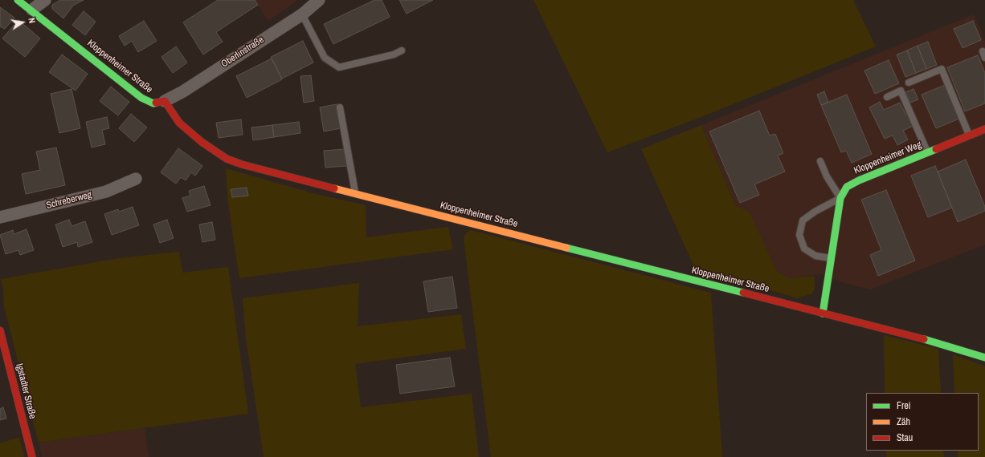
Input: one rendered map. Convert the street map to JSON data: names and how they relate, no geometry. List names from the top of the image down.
{
  "streets": {
    "street": [
      "Oberlinstraße",
      "Kloppenheimer Straße",
      "Kloppenheimer Weg",
      "Schreberweg",
      "Igstadter Straße"
    ]
  },
  "crossings": [
    ["Oberlinstraße", "Kloppenheimer Straße"],
    ["Kloppenheimer Straße", "Kloppenheimer Weg"]
  ],
  "legend": ["Frei", "Zäh", "Stau"],
  "north": "right"
}
